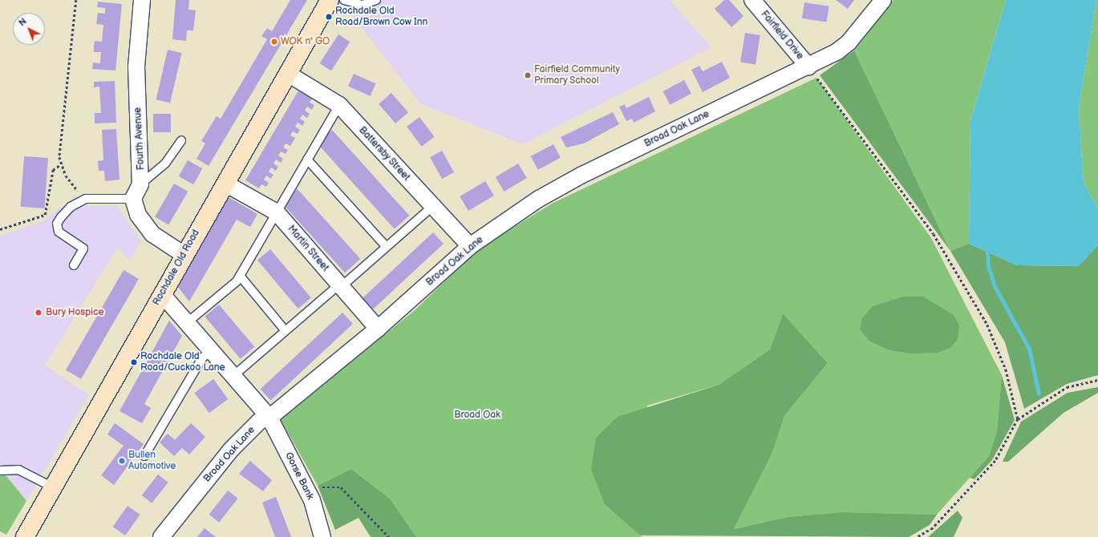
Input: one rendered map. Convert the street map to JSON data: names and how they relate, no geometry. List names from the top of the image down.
{
  "streets": {
    "main road": ["Rochdale Old Road"],
    "street": [
      "Fairfield Drive",
      "Broad Oak Lane",
      "Fourth Avenue",
      "Battersby Street",
      "Martin Street",
      "Gorse Bank"
    ]
  },
  "crossings": [
    ["Fairfield Drive", "Broad Oak Lane"],
    ["Broad Oak Lane", "Battersby Street"],
    ["Broad Oak Lane", "Martin Street"],
    ["Broad Oak Lane", "Gorse Bank"],
    ["Battersby Street", "Rochdale Old Road"],
    ["Martin Street", "Rochdale Old Road"],
    ["Rochdale Old Road", "Gorse Bank"]
  ],
  "parks": ["Broad Oak"],
  "places": [
    "Rochdale Old Road/Brown Cow Inn",
    "WOK n' GO",
    "Fairfield Community Primary School",
    "Bury Hospice",
    "Rochdale Old Road/Cuckoo Lane",
    "Bullen Automotive"
  ],
  "north": "top left"
}
